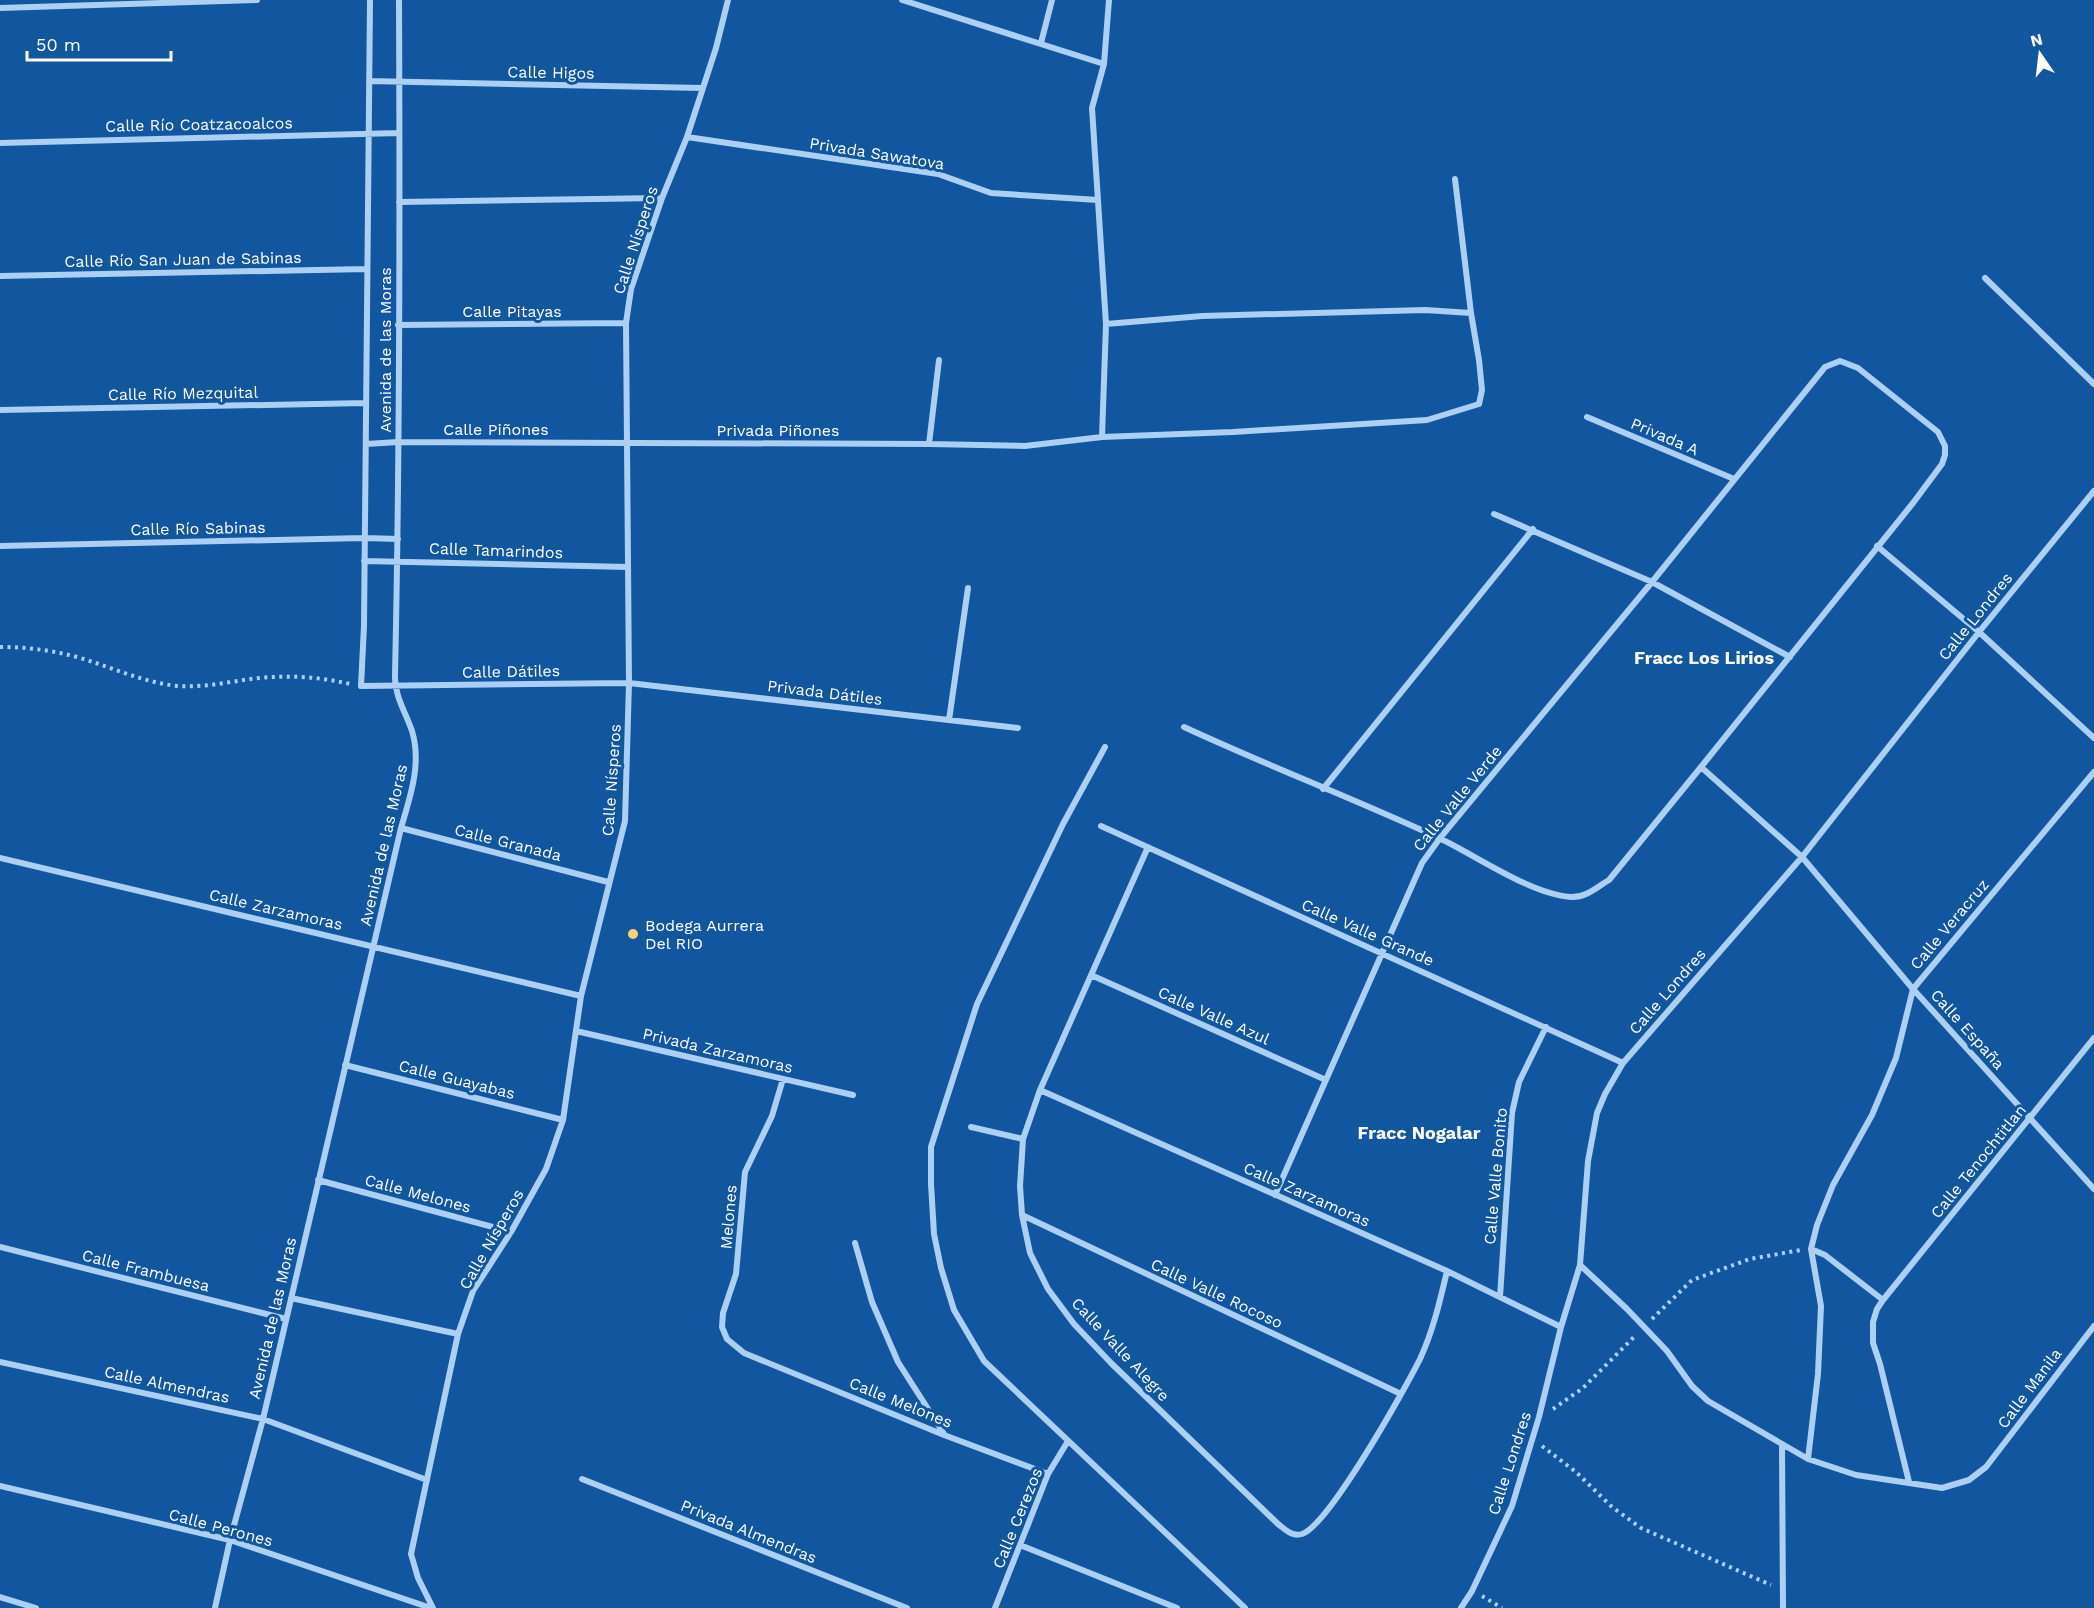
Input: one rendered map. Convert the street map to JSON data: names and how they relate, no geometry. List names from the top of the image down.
{
  "streets": {
    "street": [
      "Calle Higos",
      "Calle Río Coatzacoalcos",
      "Privada Sawatova",
      "Calle Nísperos",
      "Calle Río San Juan de Sabinas",
      "Calle Pitayas",
      "Avenida de las Moras",
      "Calle Río Mezquital",
      "Calle Piñones",
      "Privada Piñones",
      "Privada A",
      "Calle Río Sabinas",
      "Calle Tamarindos",
      "Calle Londres",
      "Calle Dátiles",
      "Privada Dátiles",
      "Calle Valle Verde",
      "Calle Granada",
      "Calle Zarzamoras",
      "Calle Veracruz",
      "Calle Valle Grande",
      "Calle Valle Azul",
      "Calle España",
      "Privada Zarzamoras",
      "Calle Guayabas",
      "Calle Tenochtitlan",
      "Calle Valle Bonito",
      "Calle Melones",
      "Melones",
      "Calle Frambuesa",
      "Calle Valle Rocoso",
      "Calle Valle Alegre",
      "Calle Almendras",
      "Calle Manila",
      "Calle Cerezos",
      "Calle Perones",
      "Privada Almendras"
    ]
  },
  "crossings": [
    ["Calle Higos", "Calle Nísperos"],
    ["Calle Higos", "Avenida de las Moras"],
    ["Calle Río Coatzacoalcos", "Avenida de las Moras"],
    ["Privada Sawatova", "Calle Nísperos"],
    ["Calle Nísperos", "Calle Pitayas"],
    ["Calle Nísperos", "Calle Piñones"],
    ["Calle Nísperos", "Privada Piñones"],
    ["Calle Nísperos", "Calle Tamarindos"],
    ["Calle Nísperos", "Calle Dátiles"],
    ["Calle Nísperos", "Privada Dátiles"],
    ["Calle Nísperos", "Calle Granada"],
    ["Calle Nísperos", "Calle Zarzamoras"],
    ["Calle Nísperos", "Privada Zarzamoras"],
    ["Calle Nísperos", "Calle Guayabas"],
    ["Calle Nísperos", "Calle Melones"],
    ["Calle Nísperos", "Calle Almendras"],
    ["Calle Nísperos", "Calle Perones"],
    ["Calle Río San Juan de Sabinas", "Avenida de las Moras"],
    ["Calle Pitayas", "Avenida de las Moras"],
    ["Avenida de las Moras", "Calle Río Mezquital"],
    ["Avenida de las Moras", "Calle Piñones"],
    ["Avenida de las Moras", "Calle Río Sabinas"],
    ["Avenida de las Moras", "Calle Tamarindos"],
    ["Avenida de las Moras", "Calle Dátiles"],
    ["Avenida de las Moras", "Calle Granada"],
    ["Avenida de las Moras", "Calle Zarzamoras"],
    ["Avenida de las Moras", "Calle Guayabas"],
    ["Avenida de las Moras", "Calle Melones"],
    ["Avenida de las Moras", "Calle Frambuesa"],
    ["Avenida de las Moras", "Calle Almendras"],
    ["Avenida de las Moras", "Calle Perones"],
    ["Calle Piñones", "Privada Piñones"],
    ["Privada A", "Calle Valle Verde"],
    ["Calle Londres", "Calle Zarzamoras"],
    ["Calle Londres", "Calle Valle Grande"],
    ["Calle Londres", "Calle España"],
    ["Calle Dátiles", "Privada Dátiles"],
    ["Calle Valle Verde", "Calle Zarzamoras"],
    ["Calle Valle Verde", "Calle Valle Grande"],
    ["Calle Valle Verde", "Calle Valle Azul"],
    ["Calle Zarzamoras", "Calle Valle Bonito"],
    ["Calle Zarzamoras", "Calle Valle Alegre"],
    ["Calle Veracruz", "Calle España"],
    ["Calle Valle Grande", "Calle Valle Bonito"],
    ["Calle Valle Grande", "Calle Valle Alegre"],
    ["Calle Valle Azul", "Calle Valle Alegre"],
    ["Calle España", "Calle Tenochtitlan"],
    ["Privada Zarzamoras", "Melones"],
    ["Calle Tenochtitlan", "Calle Manila"],
    ["Calle Melones", "Melones"],
    ["Calle Melones", "Calle Cerezos"],
    ["Calle Valle Rocoso", "Calle Valle Alegre"]
  ],
  "districts": ["Fracc Los Lirios", "Fracc Nogalar"],
  "places": ["Bodega Aurrera Del RIO"],
  "scale_bar": "50 m",
  "north": "top"
}
